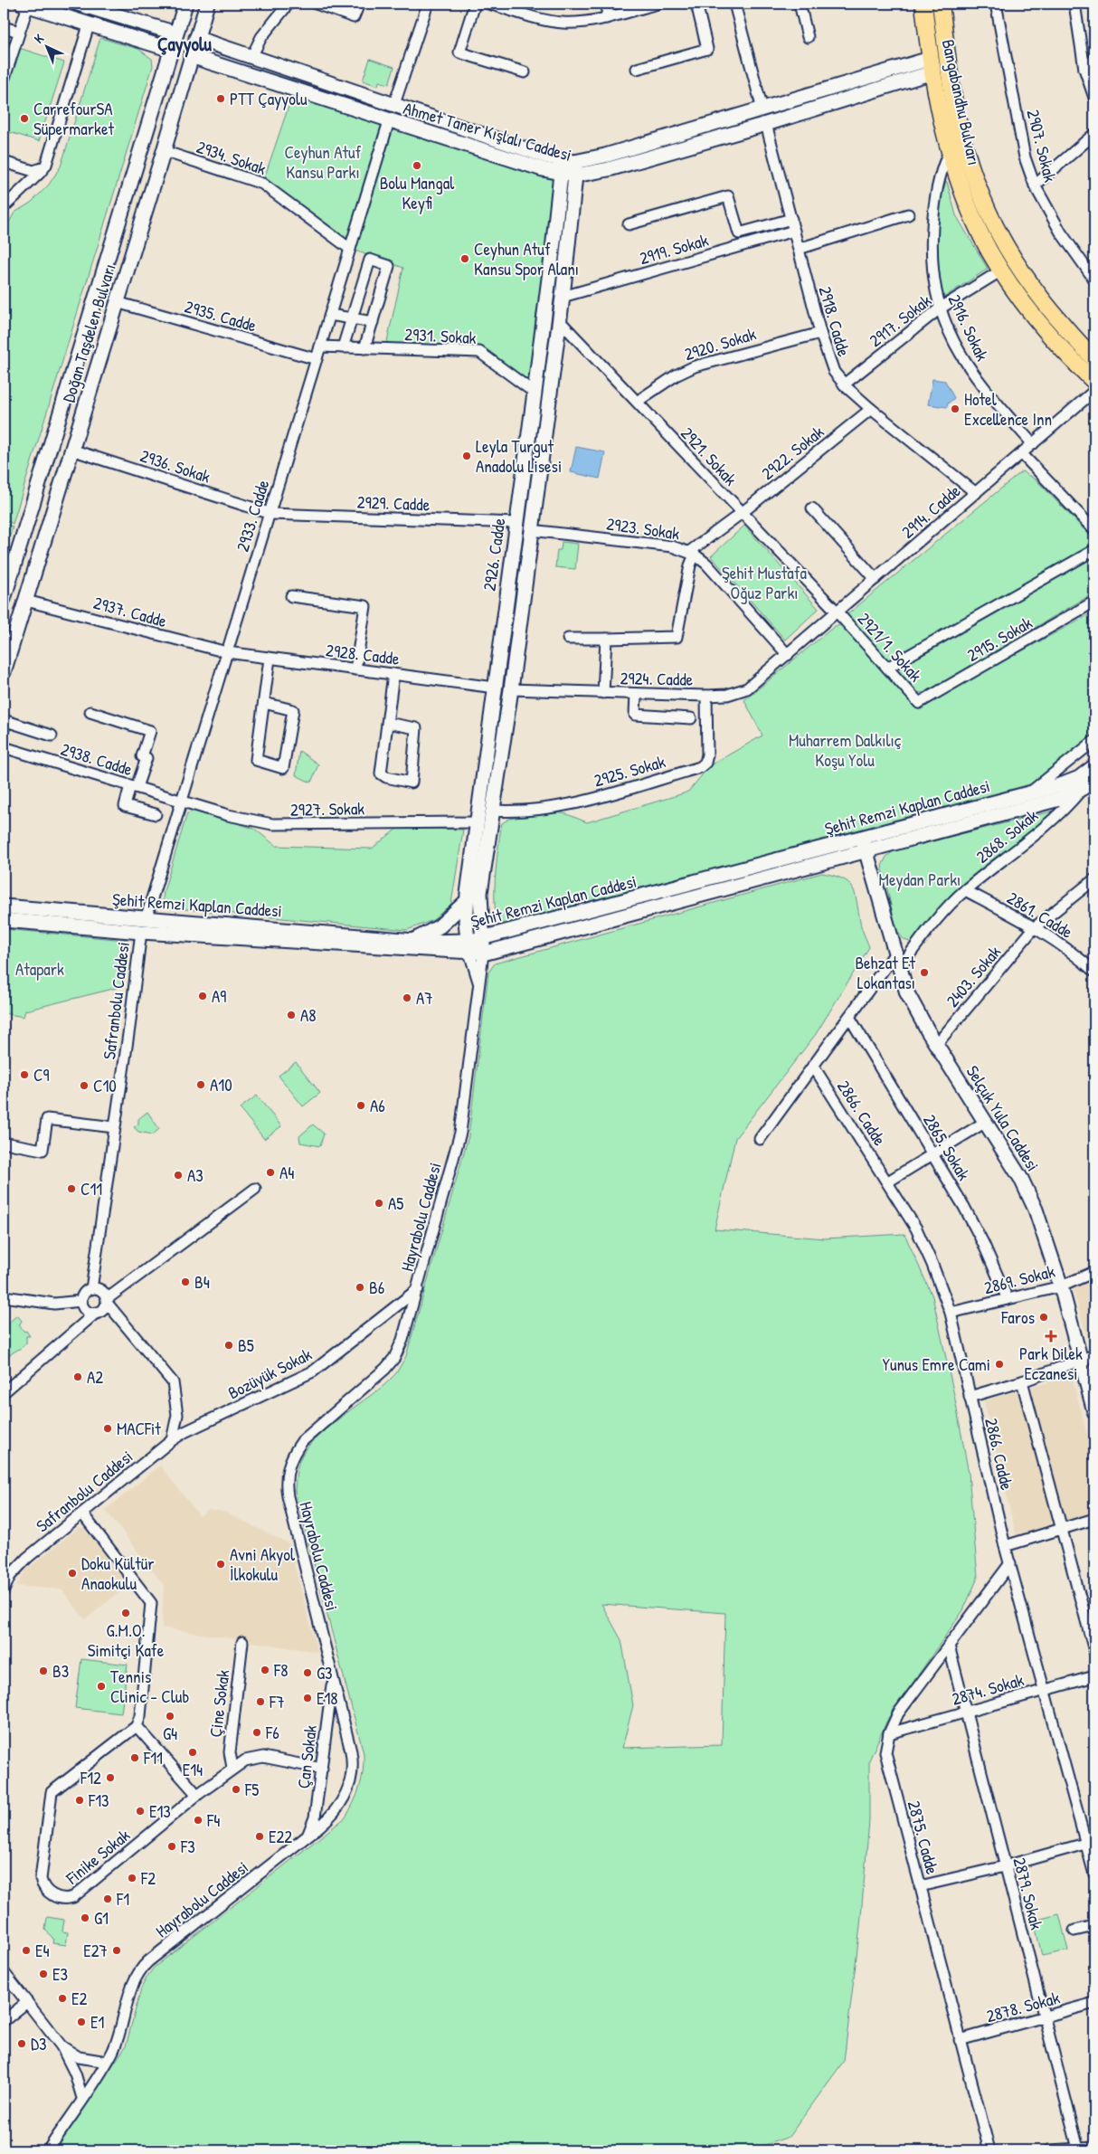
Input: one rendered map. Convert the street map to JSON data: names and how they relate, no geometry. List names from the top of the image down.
{
  "streets": {
    "main road": ["Bangabandhu Bulvarı"],
    "street": [
      "Ahmet Taner Kışlalı Caddesi",
      "2907. Sokak",
      "2934. Sokak",
      "2919. Sokak",
      "2935. Cadde",
      "2917. Sokak",
      "2918. Cadde",
      "2916. Sokak",
      "Doğan Taşdelen Bulvarı",
      "2931. Sokak",
      "2920. Sokak",
      "2922. Sokak",
      "2921. Sokak",
      "2936. Sokak",
      "2929. Cadde",
      "2914. Cadde",
      "2933. Cadde",
      "2923. Sokak",
      "2926. Cadde",
      "2937. Cadde",
      "2915. Sokak",
      "2921/1. Sokak",
      "2928. Cadde",
      "2924. Cadde",
      "2938. Cadde",
      "2925. Sokak",
      "Şehit Remzi Kaplan Caddesi",
      "2927. Sokak",
      "2868. Sokak",
      "2861. Cadde",
      "2403. Sokak",
      "Safranbolu Caddesi",
      "2866. Cadde",
      "Selçuk Yula Caddesi",
      "2865. Sokak",
      "Hayrabolu Caddesi",
      "2869. Sokak",
      "Bozüyük Sokak",
      "2874. Sokak",
      "Çine Sokak",
      "Çan Sokak",
      "2875. Cadde",
      "Finike Sokak",
      "2879. Sokak",
      "2878. Sokak"
    ]
  },
  "crossings": [
    ["Bangabandhu Bulvarı", "Ahmet Taner Kışlalı Caddesi"],
    ["Bangabandhu Bulvarı", "2917. Sokak"],
    ["Bangabandhu Bulvarı", "2916. Sokak"],
    ["Ahmet Taner Kışlalı Caddesi", "2918. Cadde"],
    ["Ahmet Taner Kışlalı Caddesi", "Doğan Taşdelen Bulvarı"],
    ["Ahmet Taner Kışlalı Caddesi", "2933. Cadde"],
    ["Ahmet Taner Kışlalı Caddesi", "2926. Cadde"],
    ["2934. Sokak", "Doğan Taşdelen Bulvarı"],
    ["2934. Sokak", "2933. Cadde"],
    ["2919. Sokak", "2918. Cadde"],
    ["2919. Sokak", "2926. Cadde"],
    ["2935. Cadde", "Doğan Taşdelen Bulvarı"],
    ["2935. Cadde", "2933. Cadde"],
    ["2917. Sokak", "2918. Cadde"],
    ["2917. Sokak", "2916. Sokak"],
    ["2918. Cadde", "2920. Sokak"],
    ["2918. Cadde", "2922. Sokak"],
    ["2918. Cadde", "2914. Cadde"],
    ["2916. Sokak", "2914. Cadde"],
    ["Doğan Taşdelen Bulvarı", "2936. Sokak"],
    ["Doğan Taşdelen Bulvarı", "2937. Cadde"],
    ["2931. Sokak", "2933. Cadde"],
    ["2931. Sokak", "2926. Cadde"],
    ["2920. Sokak", "2921. Sokak"],
    ["2922. Sokak", "2921. Sokak"],
    ["2922. Sokak", "2923. Sokak"],
    ["2921. Sokak", "2914. Cadde"],
    ["2921. Sokak", "2926. Cadde"],
    ["2921. Sokak", "2921/1. Sokak"],
    ["2936. Sokak", "2929. Cadde"],
    ["2936. Sokak", "2933. Cadde"],
    ["2929. Cadde", "2933. Cadde"],
    ["2929. Cadde", "2926. Cadde"],
    ["2914. Cadde", "2923. Sokak"],
    ["2914. Cadde", "2921/1. Sokak"],
    ["2914. Cadde", "2924. Cadde"],
    ["2933. Cadde", "2937. Cadde"],
    ["2933. Cadde", "2928. Cadde"],
    ["2933. Cadde", "2938. Cadde"],
    ["2933. Cadde", "Şehit Remzi Kaplan Caddesi"],
    ["2933. Cadde", "2927. Sokak"],
    ["2933. Cadde", "Safranbolu Caddesi"],
    ["2923. Sokak", "2926. Cadde"],
    ["2923. Sokak", "2924. Cadde"],
    ["2926. Cadde", "2928. Cadde"],
    ["2926. Cadde", "2924. Cadde"],
    ["2926. Cadde", "2925. Sokak"],
    ["2926. Cadde", "Şehit Remzi Kaplan Caddesi"],
    ["2926. Cadde", "2927. Sokak"],
    ["2926. Cadde", "Hayrabolu Caddesi"],
    ["2937. Cadde", "2928. Cadde"],
    ["2915. Sokak", "2921/1. Sokak"],
    ["2924. Cadde", "2925. Sokak"],
    ["2938. Cadde", "2927. Sokak"],
    ["Şehit Remzi Kaplan Caddesi", "2868. Sokak"],
    ["Şehit Remzi Kaplan Caddesi", "Safranbolu Caddesi"],
    ["Şehit Remzi Kaplan Caddesi", "Selçuk Yula Caddesi"],
    ["Şehit Remzi Kaplan Caddesi", "Hayrabolu Caddesi"],
    ["2868. Sokak", "2861. Cadde"],
    ["2868. Sokak", "Selçuk Yula Caddesi"],
    ["2861. Cadde", "2403. Sokak"],
    ["2403. Sokak", "Selçuk Yula Caddesi"],
    ["Safranbolu Caddesi", "Bozüyük Sokak"],
    ["2866. Cadde", "2869. Sokak"],
    ["2866. Cadde", "2874. Sokak"],
    ["2866. Cadde", "2875. Cadde"],
    ["Selçuk Yula Caddesi", "2869. Sokak"],
    ["2865. Sokak", "2869. Sokak"],
    ["Hayrabolu Caddesi", "Bozüyük Sokak"],
    ["Hayrabolu Caddesi", "Çan Sokak"],
    ["2874. Sokak", "2875. Cadde"],
    ["2874. Sokak", "2879. Sokak"],
    ["Çine Sokak", "Finike Sokak"],
    ["Çan Sokak", "Finike Sokak"],
    ["2875. Cadde", "2879. Sokak"],
    ["2875. Cadde", "2878. Sokak"],
    ["2879. Sokak", "2878. Sokak"]
  ],
  "districts": ["Çayyolu"],
  "parks": [
    "Ceyhun Atuf Kansu Parkı",
    "Şehit Mustafa Oğuz Parkı",
    "Muharrem Dalkılıç Koşu Yolu",
    "Meydan Parkı",
    "Atapark"
  ],
  "places": {
    "other": [
      "PTT Çayyolu",
      "CarrefourSA Süpermarket",
      "Bolu Mangal Keyfi",
      "Ceyhun Atuf Kansu Spor Alanı",
      "Hotel Excellence Inn",
      "Leyla Turgut Anadolu Lisesi",
      "Behzat Et Lokantası",
      "A9",
      "A7",
      "A8",
      "C9",
      "A10",
      "C10",
      "A6",
      "A4",
      "A3",
      "C11",
      "A5",
      "B4",
      "B6",
      "Faros",
      "B5",
      "Yunus Emre Cami",
      "A2",
      "MACFit",
      "Avni Akyol İlkokulu",
      "Doku Kültür Anaokulu",
      "G.M.O. Simitçi Kafe",
      "F8",
      "B3",
      "G3",
      "Tennis Clinic - Club",
      "E18",
      "F7",
      "G4",
      "F6",
      "E14",
      "F11",
      "F12",
      "F5",
      "F13",
      "E13",
      "F4",
      "E22",
      "F3",
      "F2",
      "F1",
      "G1",
      "E4",
      "E27",
      "E3",
      "E2",
      "E1",
      "D3"
    ],
    "health": ["Park Dilek Eczanesi"]
  },
  "north": "top left"
}
